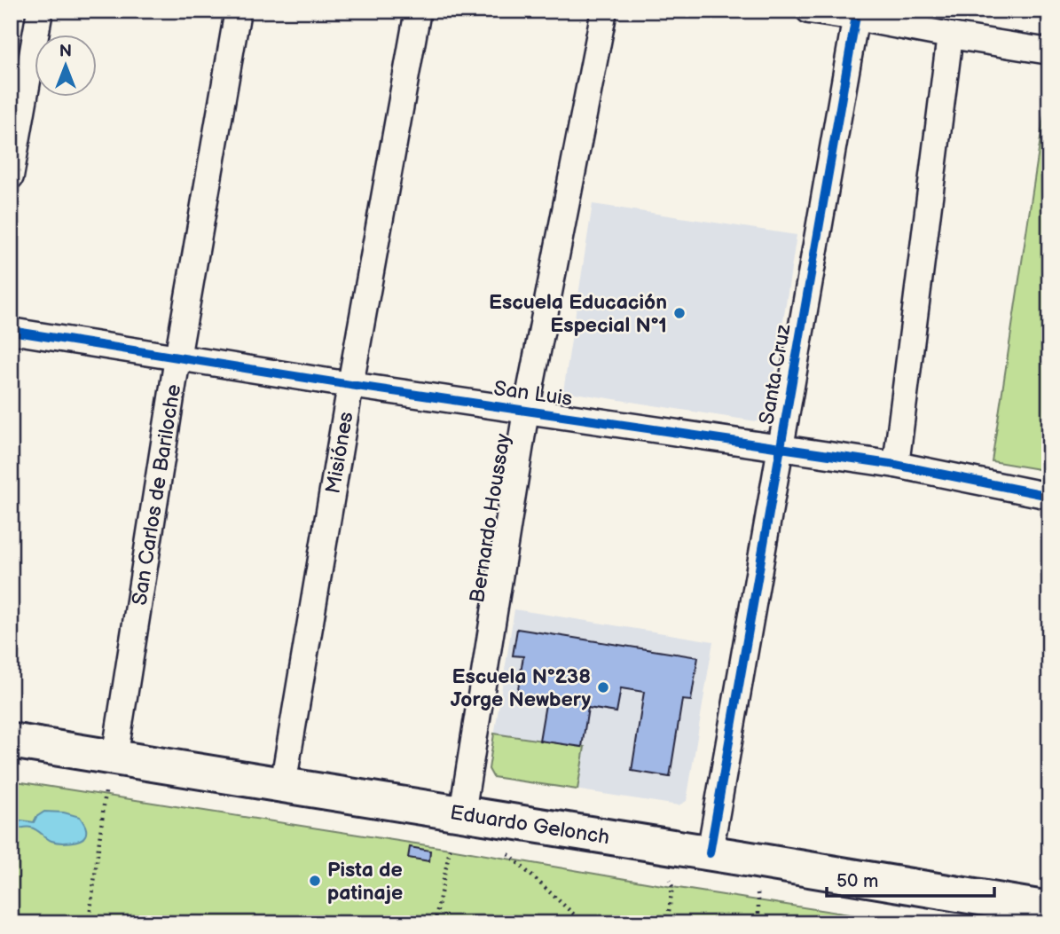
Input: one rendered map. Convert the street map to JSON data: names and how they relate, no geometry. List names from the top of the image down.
{
  "streets": {
    "main road": ["Eduardo Gelonch"],
    "street": [
      "Santa Cruz",
      "San Luis",
      "Misiónes",
      "San Carlos de Bariloche",
      "Bernardo Houssay"
    ]
  },
  "crossings": [
    ["Santa Cruz", "San Luis"],
    ["Santa Cruz", "Eduardo Gelonch"],
    ["San Luis", "Misiónes"],
    ["San Luis", "San Carlos de Bariloche"],
    ["San Luis", "Bernardo Houssay"],
    ["Misiónes", "Eduardo Gelonch"],
    ["San Carlos de Bariloche", "Eduardo Gelonch"],
    ["Bernardo Houssay", "Eduardo Gelonch"]
  ],
  "places": ["Escuela Educación Especial N°1", "Escuela N°238 Jorge Newbery", "Pista de patinaje"],
  "scale_bar": "50 m",
  "north": "top"
}
